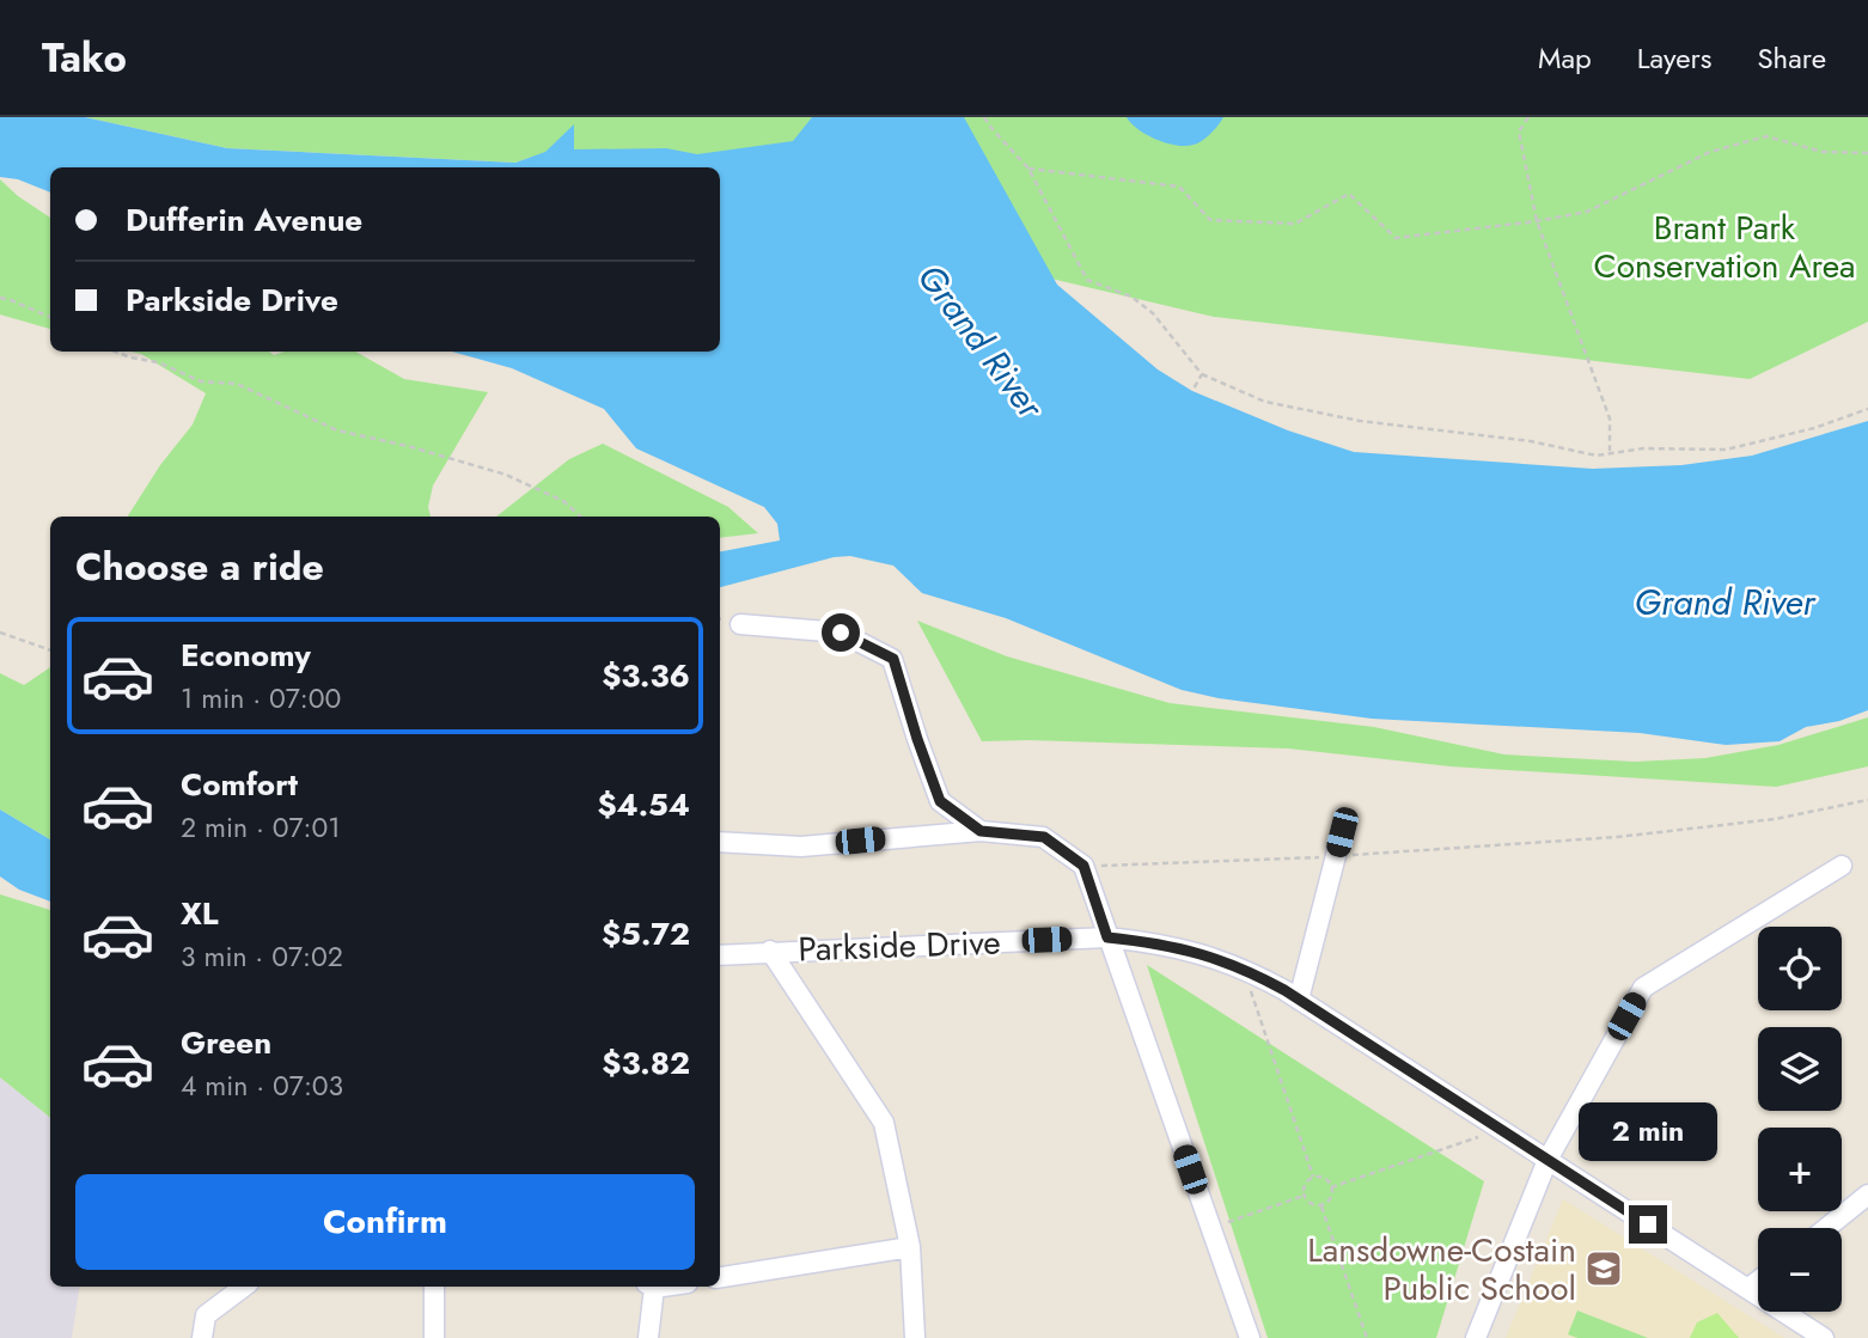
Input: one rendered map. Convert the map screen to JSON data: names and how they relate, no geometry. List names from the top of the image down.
{
  "streets": {
    "street": ["Parkside Drive"]
  },
  "water": ["Grand River"],
  "parks": ["Brant Park Conservation Area"],
  "places": {
    "school or university": ["Lansdowne-Costain Public School"]
  },
  "page": {
    "header": "Tako",
    "nav": ["Map", "Layers", "Share"],
    "banner": ["Dufferin Avenue", "Parkside Drive"],
    "heading": "Choose a ride",
    "list": [
      {
        "name": "Economy",
        "note": "1 min · 07:00",
        "value": "$3.36"
      },
      {
        "name": "Comfort",
        "note": "2 min · 07:01",
        "value": "$4.54"
      },
      {
        "name": "XL",
        "note": "3 min · 07:02",
        "value": "$5.72"
      },
      {
        "name": "Green",
        "note": "4 min · 07:03",
        "value": "$3.82"
      }
    ],
    "map_buttons": ["+", "−"],
    "bubble": "2 min",
    "buttons": "Confirm"
  }
}
